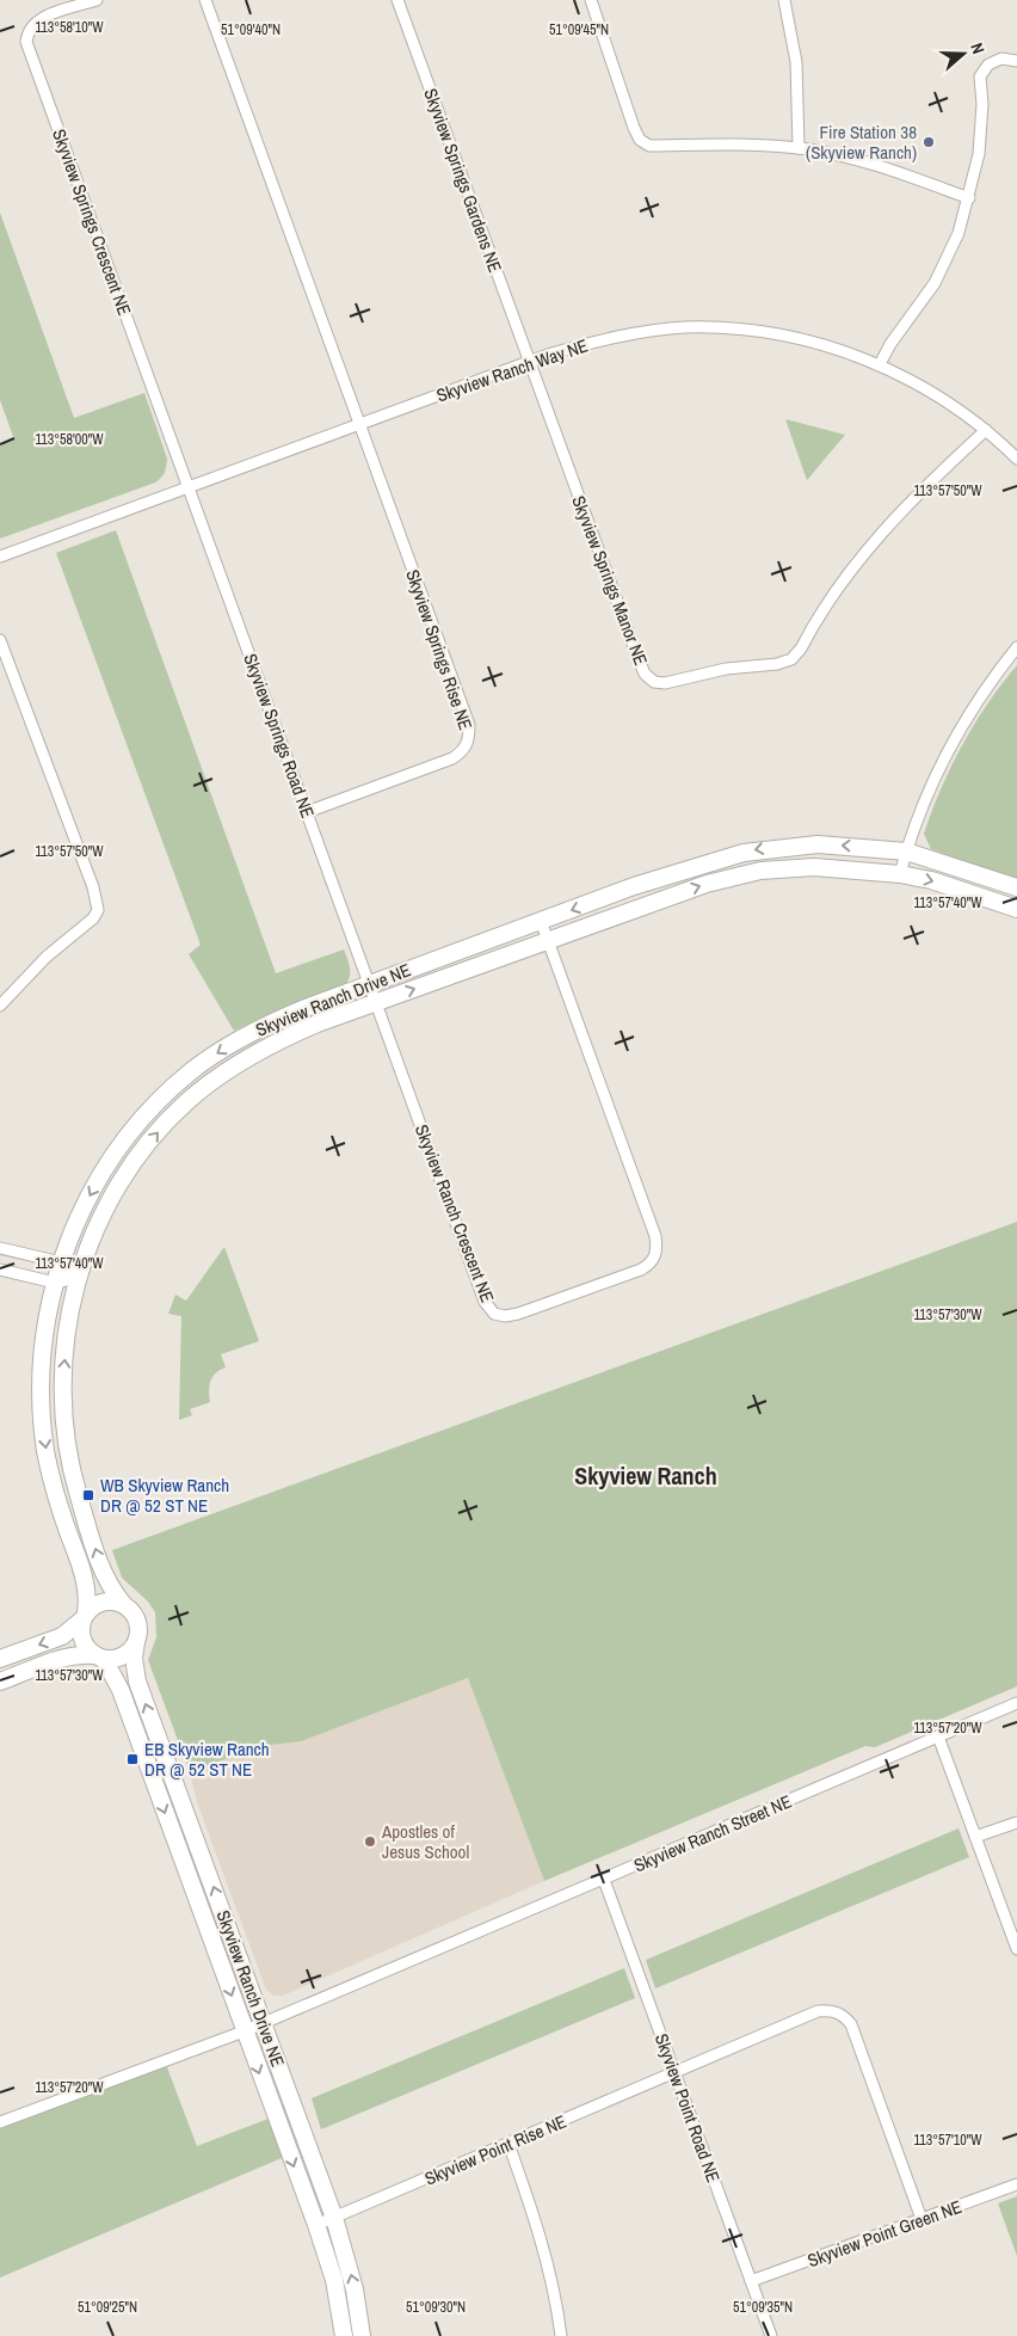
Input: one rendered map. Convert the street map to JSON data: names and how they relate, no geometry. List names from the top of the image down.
{
  "streets": {
    "street": [
      "Skyview Springs Gardens NE",
      "Skyview Springs Crescent NE",
      "Skyview Ranch Way NE",
      "Skyview Springs Manor NE",
      "Skyview Springs Rise NE",
      "Skyview Springs Road NE",
      "Skyview Ranch Drive NE",
      "Skyview Ranch Crescent NE",
      "Skyview Ranch Street NE",
      "Skyview Point Road NE",
      "Skyview Point Rise NE",
      "Skyview Point Green NE"
    ]
  },
  "crossings": [
    ["Skyview Springs Gardens NE", "Skyview Ranch Way NE"],
    ["Skyview Springs Gardens NE", "Skyview Springs Manor NE"],
    ["Skyview Springs Crescent NE", "Skyview Ranch Way NE"],
    ["Skyview Springs Crescent NE", "Skyview Springs Road NE"],
    ["Skyview Ranch Way NE", "Skyview Springs Manor NE"],
    ["Skyview Ranch Way NE", "Skyview Springs Rise NE"],
    ["Skyview Ranch Way NE", "Skyview Springs Road NE"],
    ["Skyview Springs Rise NE", "Skyview Springs Road NE"],
    ["Skyview Springs Road NE", "Skyview Ranch Drive NE"],
    ["Skyview Springs Road NE", "Skyview Ranch Crescent NE"],
    ["Skyview Ranch Drive NE", "Skyview Ranch Crescent NE"],
    ["Skyview Ranch Drive NE", "Skyview Ranch Street NE"],
    ["Skyview Ranch Drive NE", "Skyview Point Rise NE"],
    ["Skyview Ranch Street NE", "Skyview Point Road NE"],
    ["Skyview Point Road NE", "Skyview Point Rise NE"],
    ["Skyview Point Road NE", "Skyview Point Green NE"],
    ["Skyview Point Rise NE", "Skyview Point Green NE"]
  ],
  "districts": ["Skyview Ranch"],
  "places": {
    "other": ["Fire Station 38 (Skyview Ranch)", "Apostles of Jesus School"],
    "transit": ["WB Skyview Ranch DR @ 52 ST NE", "EB Skyview Ranch DR @ 52 ST NE"]
  },
  "north": "right",
  "coordinates": [
    "113°58'10\"W",
    "51°09'45\"N",
    "51°09'40\"N",
    "113°58'00\"W",
    "113°57'50\"W",
    "113°57'40\"W",
    "113°57'30\"W",
    "113°57'20\"W",
    "113°57'10\"W",
    "51°09'25\"N",
    "51°09'30\"N",
    "51°09'35\"N"
  ]
}
